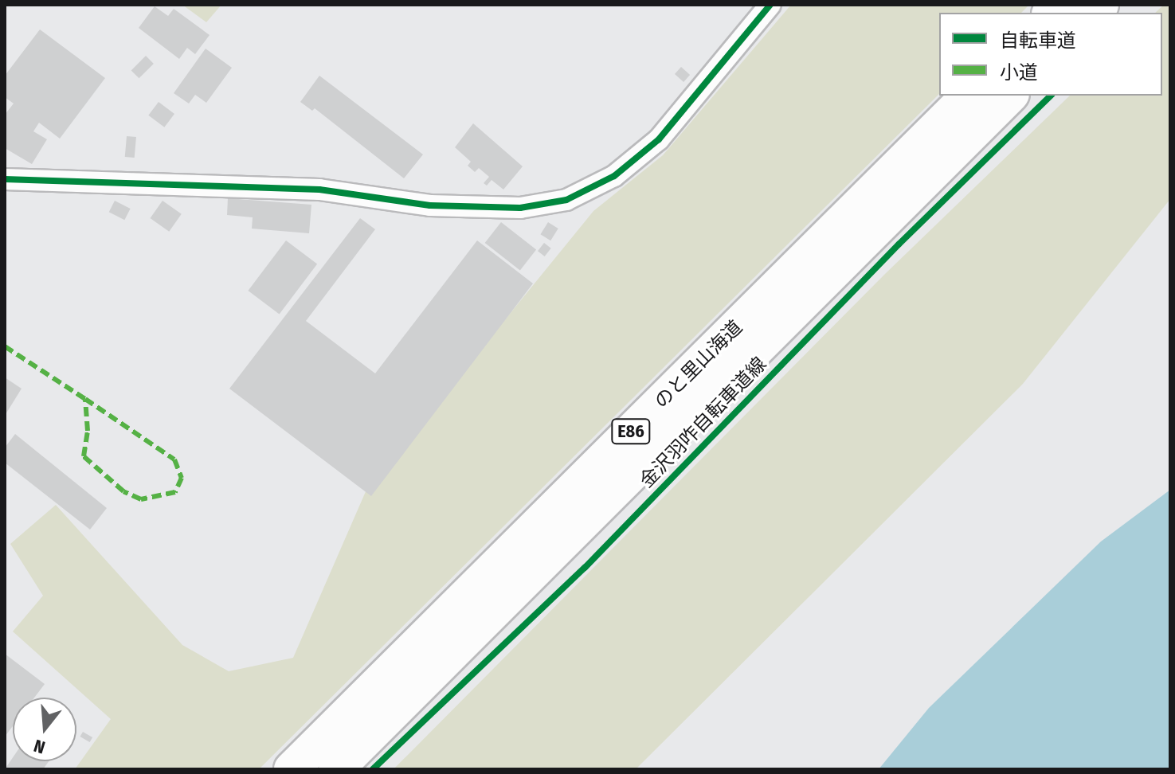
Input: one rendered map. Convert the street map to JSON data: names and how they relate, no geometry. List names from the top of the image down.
{
  "streets": {
    "highway": ["のと里山海道", "E86"],
    "cycle path": ["金沢羽咋自転車道線"]
  },
  "legend": ["自転車道", "小道"],
  "north": "bottom"
}
